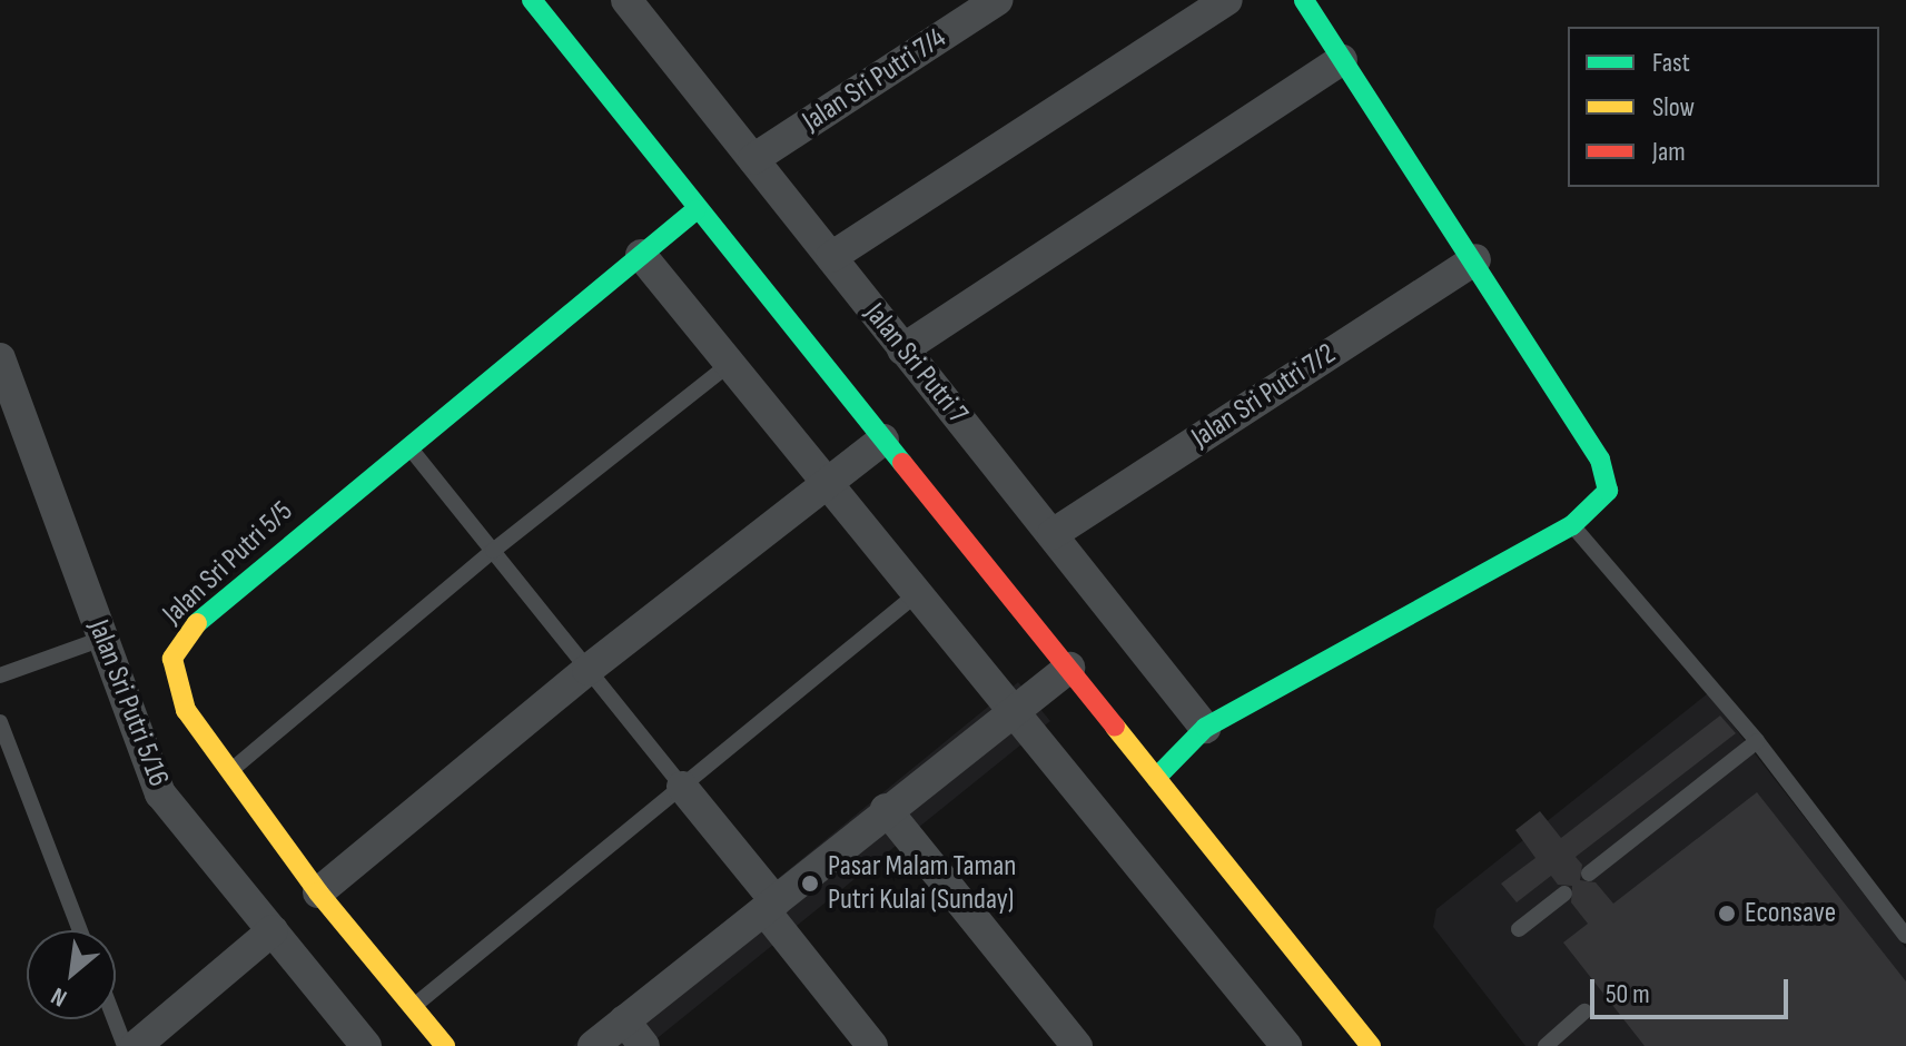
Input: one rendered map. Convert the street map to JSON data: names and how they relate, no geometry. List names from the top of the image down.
{
  "streets": {
    "street": [
      "Jalan Sri Putri 7/4",
      "Jalan Sri Putri 7",
      "Jalan Sri Putri 7/2",
      "Jalan Sri Putri 5/5",
      "Jalan Sri Putri 5/16"
    ]
  },
  "crossings": [
    ["Jalan Sri Putri 7/4", "Jalan Sri Putri 7"],
    ["Jalan Sri Putri 7", "Jalan Sri Putri 7/2"]
  ],
  "places": ["Pasar Malam Taman Putri Kulai (Sunday)", "Econsave"],
  "legend": ["Fast", "Slow", "Jam"],
  "scale_bar": "50 m",
  "north": "bottom left"
}
